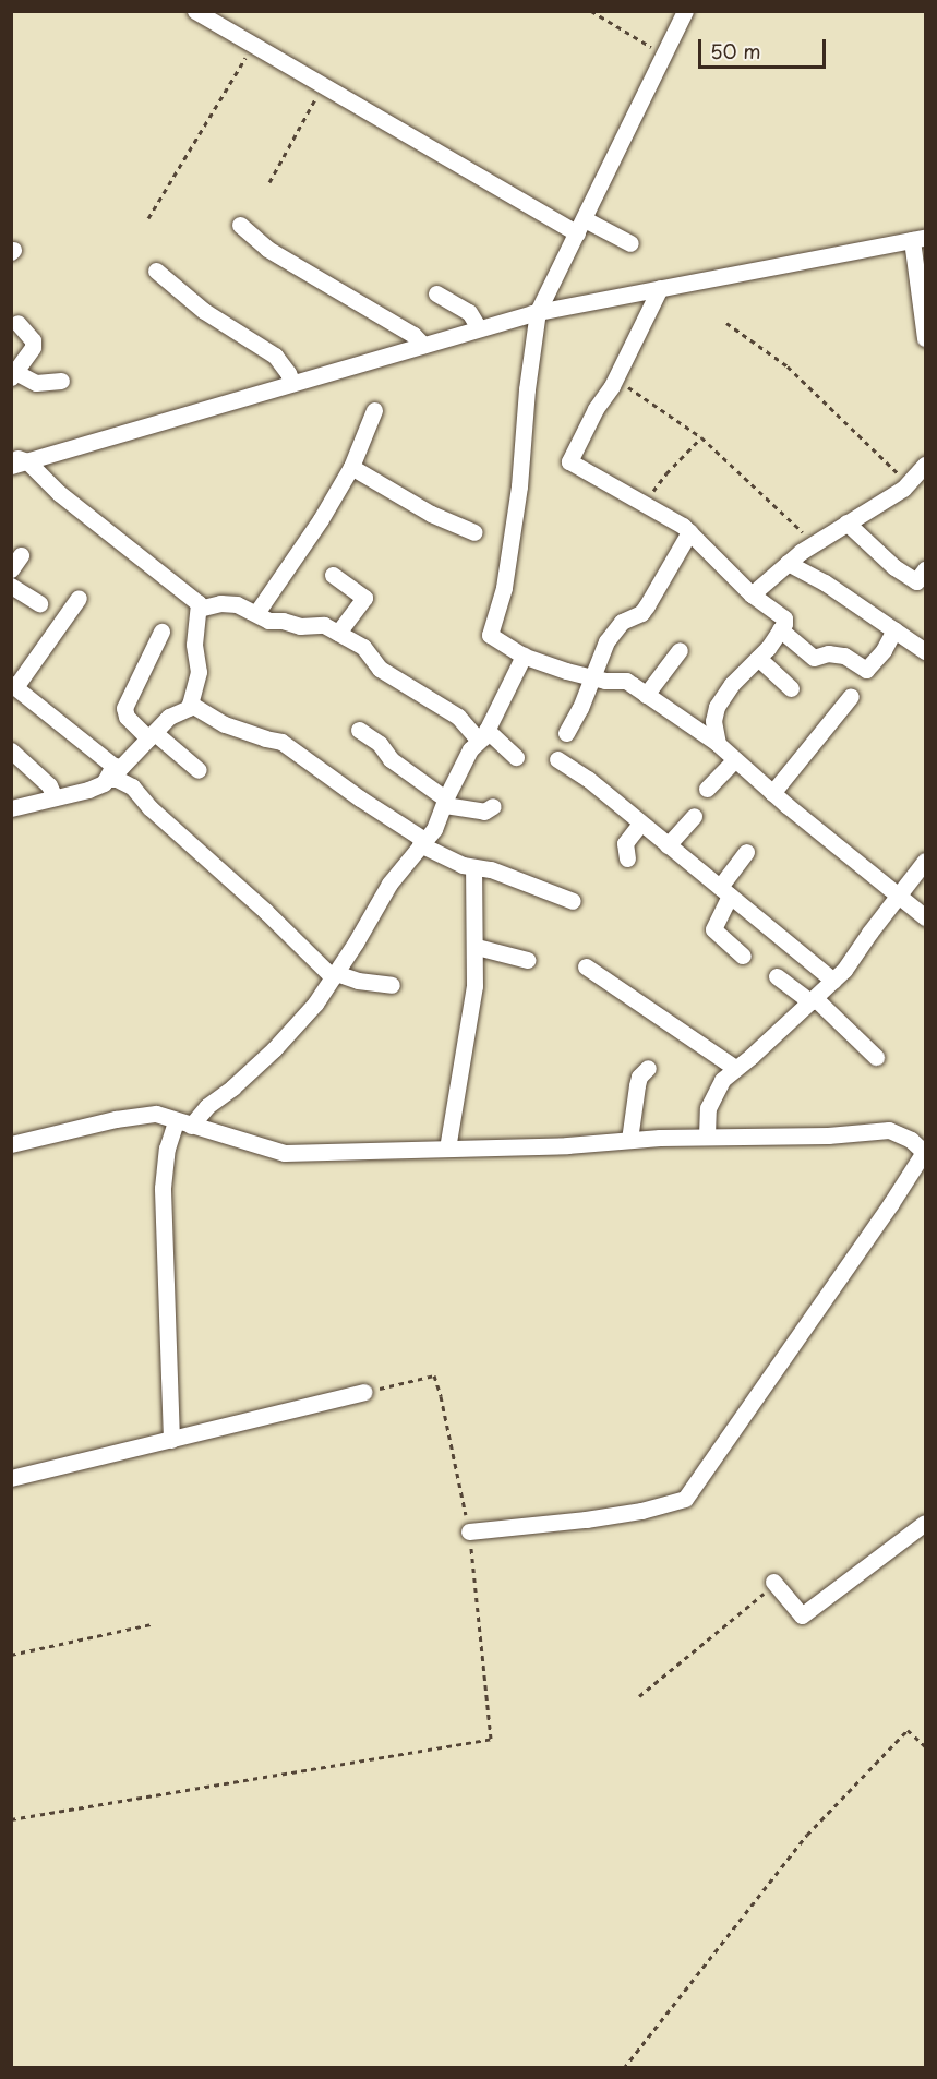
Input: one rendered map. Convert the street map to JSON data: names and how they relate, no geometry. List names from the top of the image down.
{
  "scale_bar": "50 m"
}
